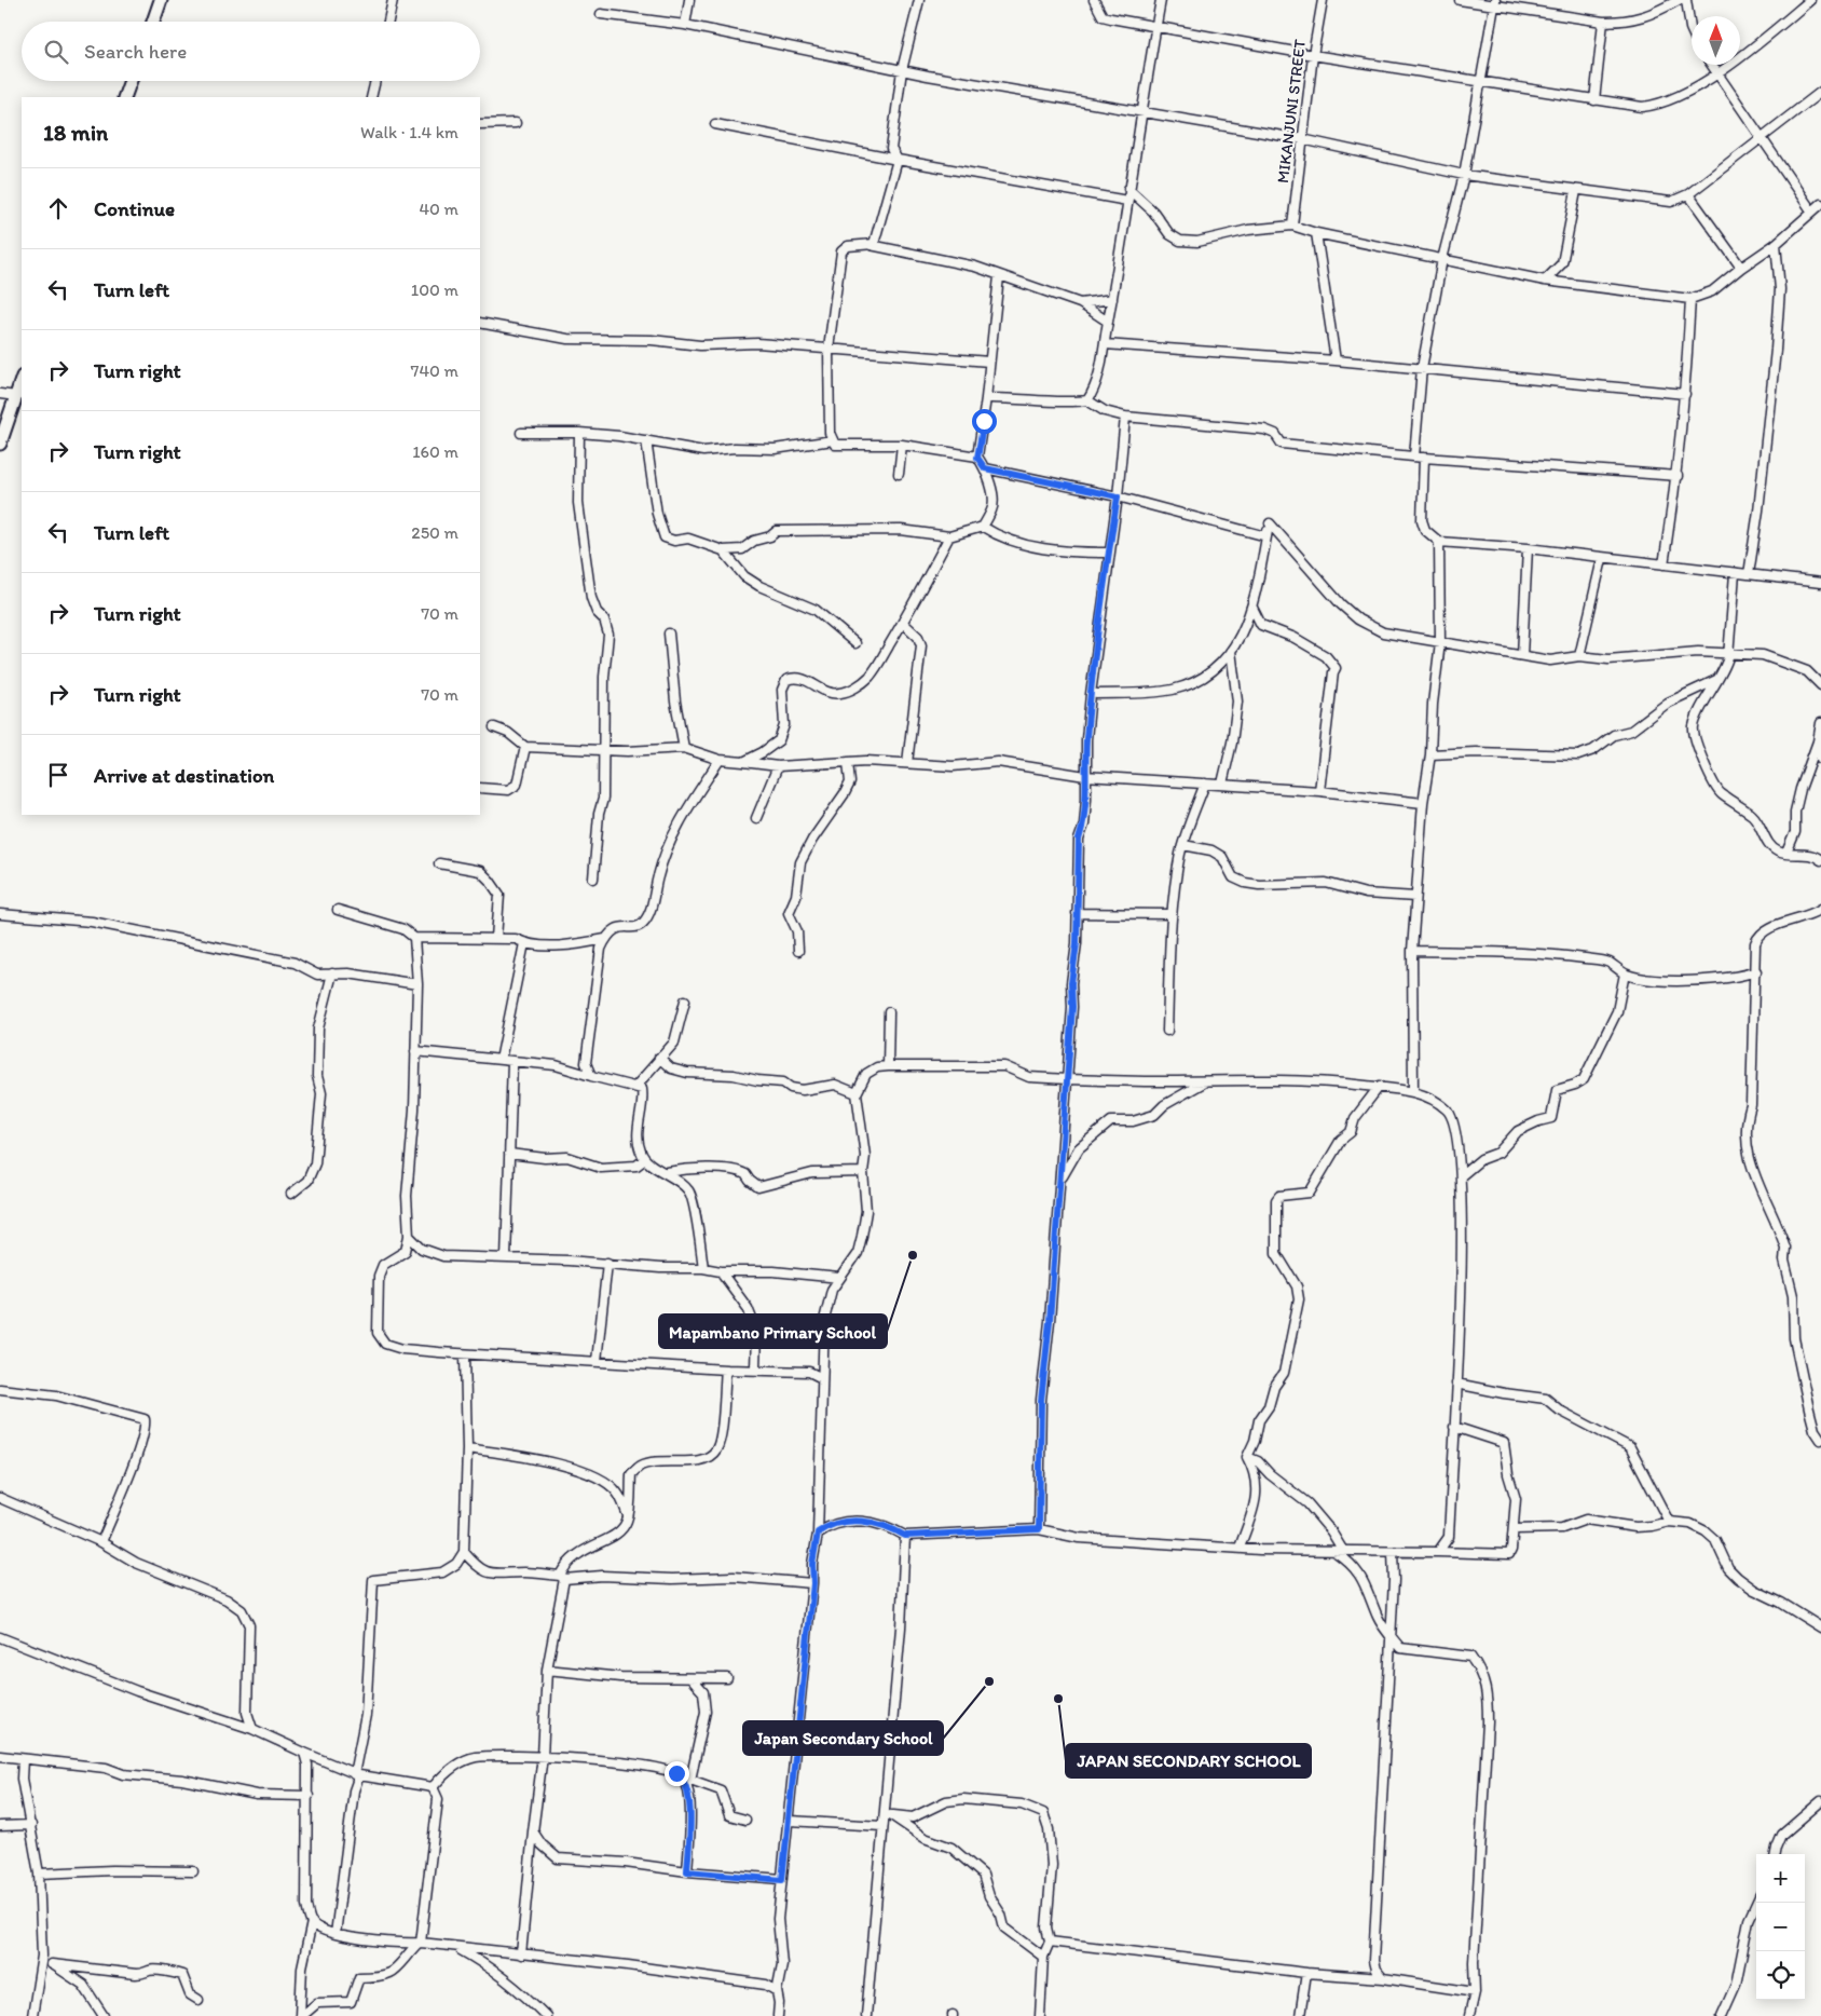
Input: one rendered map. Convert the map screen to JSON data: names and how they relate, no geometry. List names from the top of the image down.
{
  "streets": {
    "street": ["MIKANJUNI STREET"]
  },
  "places": ["Mapambano Primary School", "Japan Secondary School", "JAPAN SECONDARY SCHOOL"],
  "north": "top",
  "page": {
    "search": "Search here",
    "heading": ["18 min", "Walk · 1.4 km"],
    "list": [
      ["Continue", "40 m"],
      ["Turn left", "100 m"],
      ["Turn right", "740 m"],
      ["Turn right", "160 m"],
      ["Turn left", "250 m"],
      ["Turn right", "70 m"],
      ["Turn right", "70 m"],
      "Arrive at destination"
    ],
    "map_buttons": ["+", "−"]
  }
}
